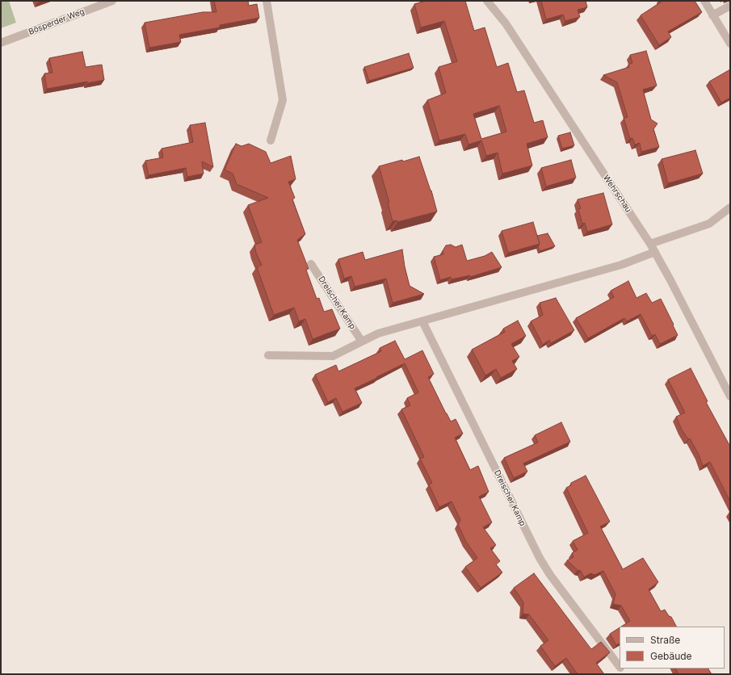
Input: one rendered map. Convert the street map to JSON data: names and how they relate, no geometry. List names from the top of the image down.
{
  "streets": {
    "street": ["Bösperder Weg", "Wehrschau", "Dreischer Kamp"]
  },
  "legend": ["Straße", "Gebäude"]
}
